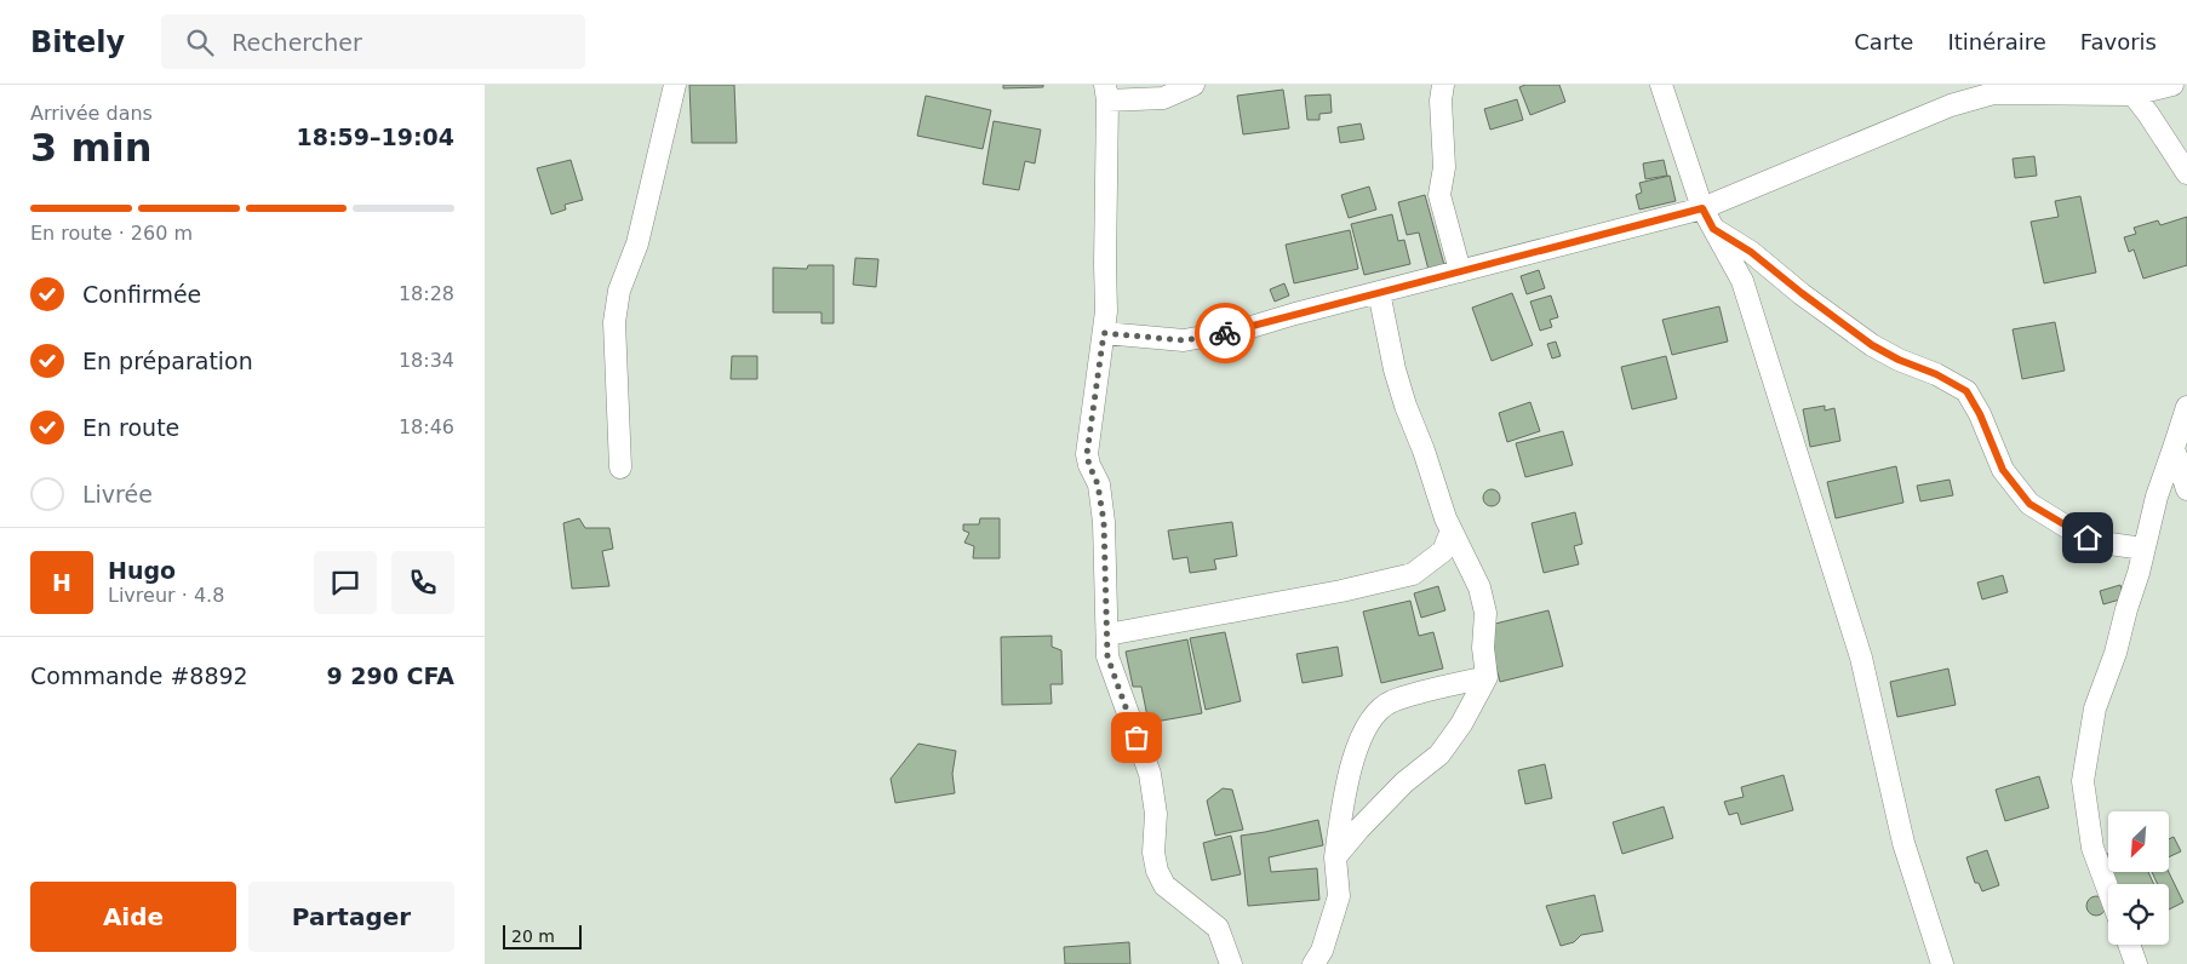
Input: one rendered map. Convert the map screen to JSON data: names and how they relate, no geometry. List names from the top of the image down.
{
  "scale_bar": "20 m",
  "north": "bottom left",
  "page": {
    "header": "Bitely",
    "search": "Rechercher",
    "nav": ["Carte", "Itinéraire", "Favoris"],
    "heading": ["3 min", "Arrivée dans", "18:59–19:04"],
    "panel": [
      "Hugo",
      "Livreur · 4.8",
      "Commande #8892",
      "9 290 CFA"
    ],
    "bar": "En route · 260 m",
    "list": [
      ["Confirmée", "18:28"],
      ["En préparation", "18:34"],
      ["En route", "18:46"],
      "Livrée"
    ],
    "round": "H",
    "buttons": ["Aide", "Partager"],
    "scale": "20 m"
  }
}
